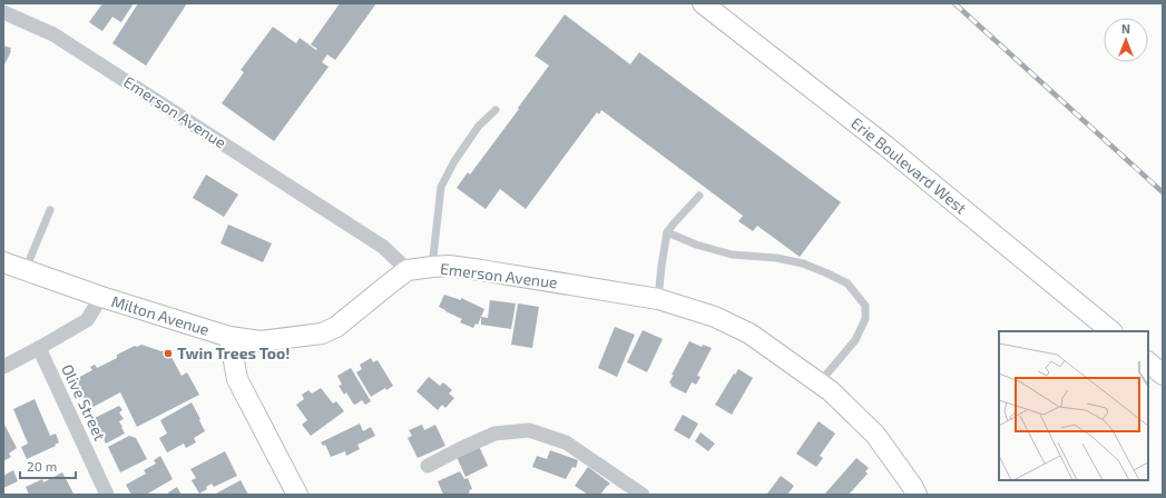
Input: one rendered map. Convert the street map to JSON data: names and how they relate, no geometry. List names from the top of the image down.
{
  "streets": {
    "street": [
      "Emerson Avenue",
      "Erie Boulevard West",
      "Milton Avenue",
      "Olive Street"
    ]
  },
  "places": ["Twin Trees Too!"],
  "scale_bar": "20 m",
  "north": "top"
}
